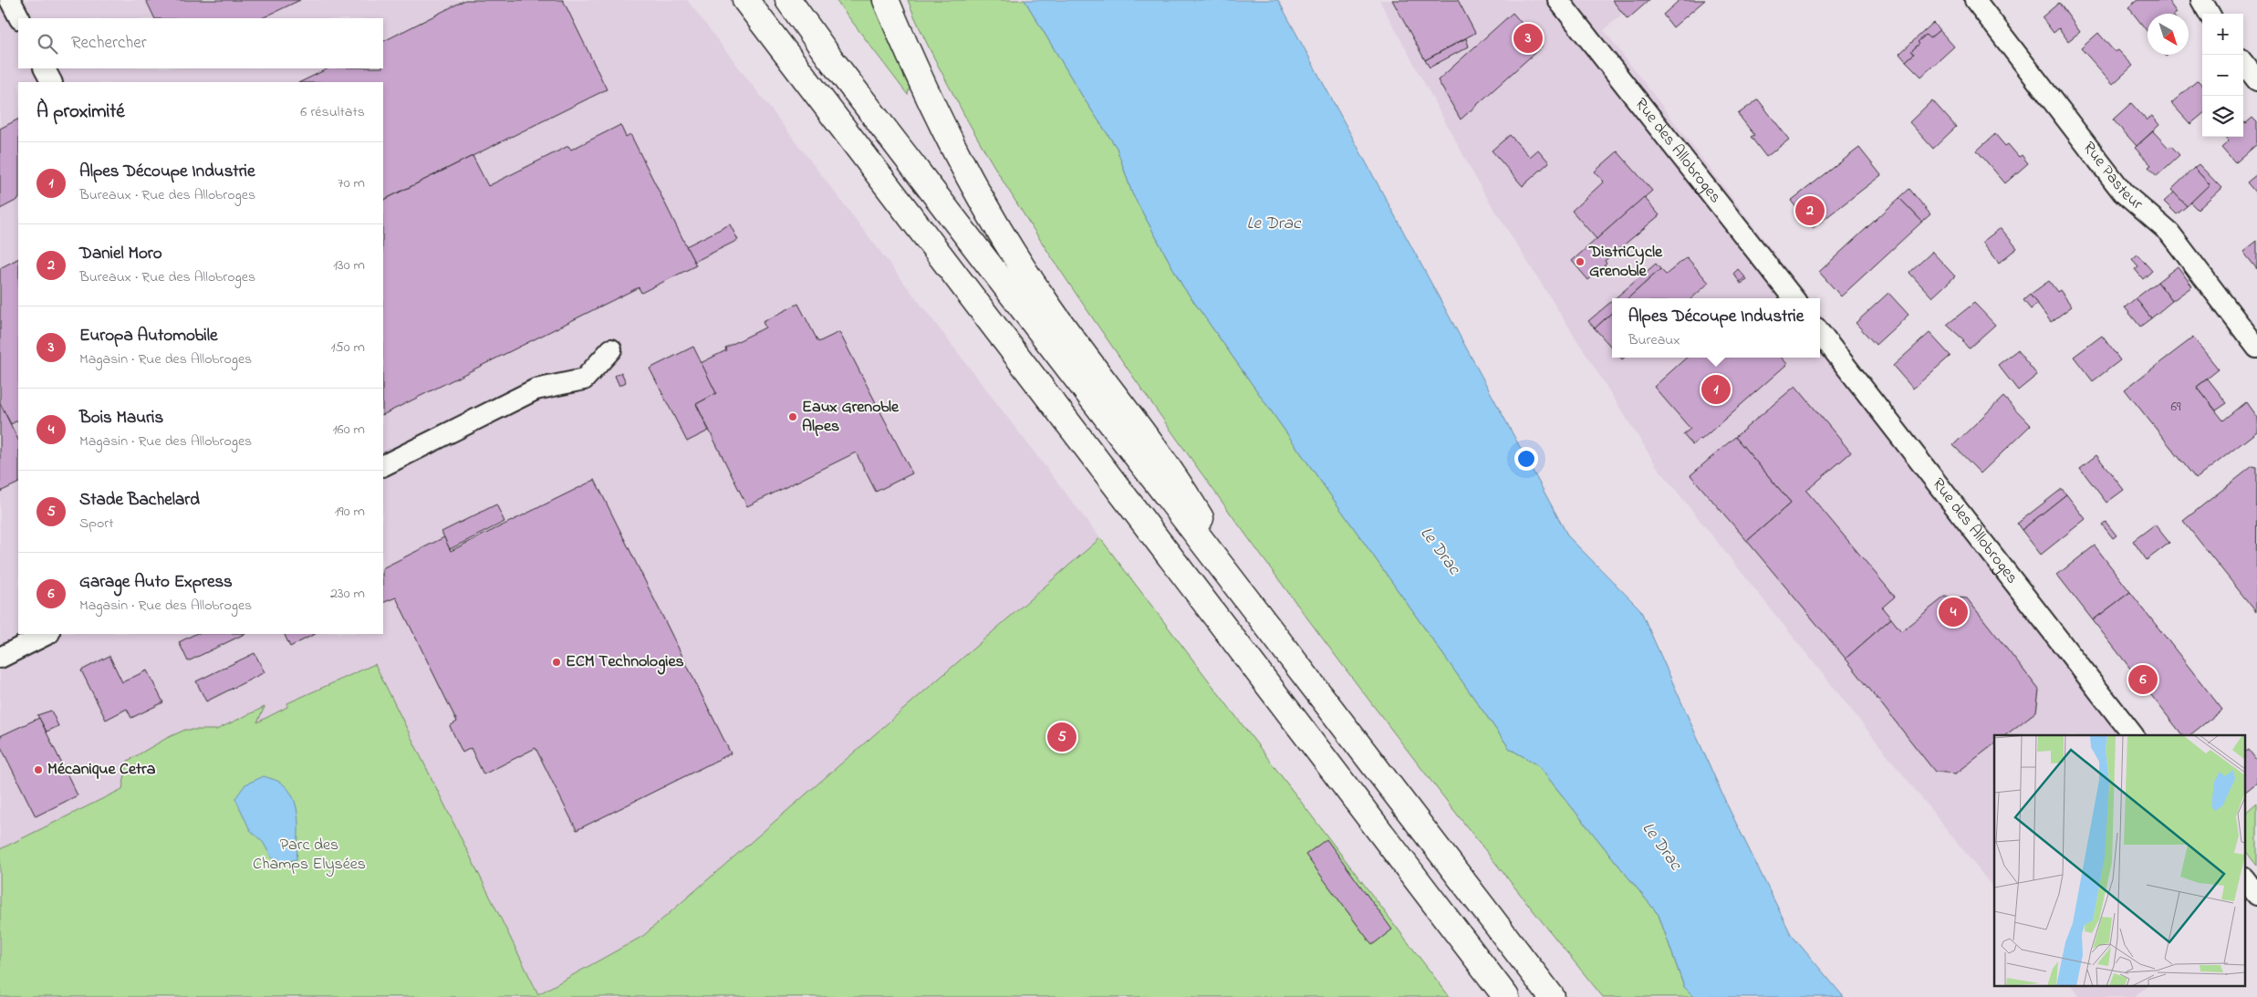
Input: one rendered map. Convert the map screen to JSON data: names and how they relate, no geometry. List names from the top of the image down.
{
  "streets": {
    "street": ["Rue des Allobroges", "Rue Pasteur"]
  },
  "water": ["Le Drac"],
  "parks": ["Parc des Champs Elysées"],
  "places": [
    "DistriCycle Grenoble",
    "Eaux Grenoble Alpes",
    "ECM Technologies",
    "Mécanique Cetra"
  ],
  "house_numbers": ["69"],
  "north": "bottom right",
  "page": {
    "map_buttons": ["+", "−"],
    "search": "Rechercher",
    "pins": [
      "3",
      "2",
      "1",
      "4",
      "6",
      "5"
    ],
    "heading": ["À proximité", "6 résultats"],
    "list": [
      {
        "mark": "1",
        "name": "Alpes Découpe Industrie",
        "note": "Bureaux · Rue des Allobroges",
        "value": "70 m"
      },
      {
        "mark": "2",
        "name": "Daniel Moro",
        "note": "Bureaux · Rue des Allobroges",
        "value": "130 m"
      },
      {
        "mark": "3",
        "name": "Europa Automobile",
        "note": "Magasin · Rue des Allobroges",
        "value": "150 m"
      },
      {
        "mark": "4",
        "name": "Bois Mauris",
        "note": "Magasin · Rue des Allobroges",
        "value": "160 m"
      },
      {
        "mark": "5",
        "name": "Stade Bachelard",
        "note": "Sport",
        "value": "190 m"
      },
      {
        "mark": "6",
        "name": "Garage Auto Express",
        "note": "Magasin · Rue des Allobroges",
        "value": "230 m"
      }
    ],
    "popup": ["Alpes Découpe Industrie", "Bureaux"]
  }
}
